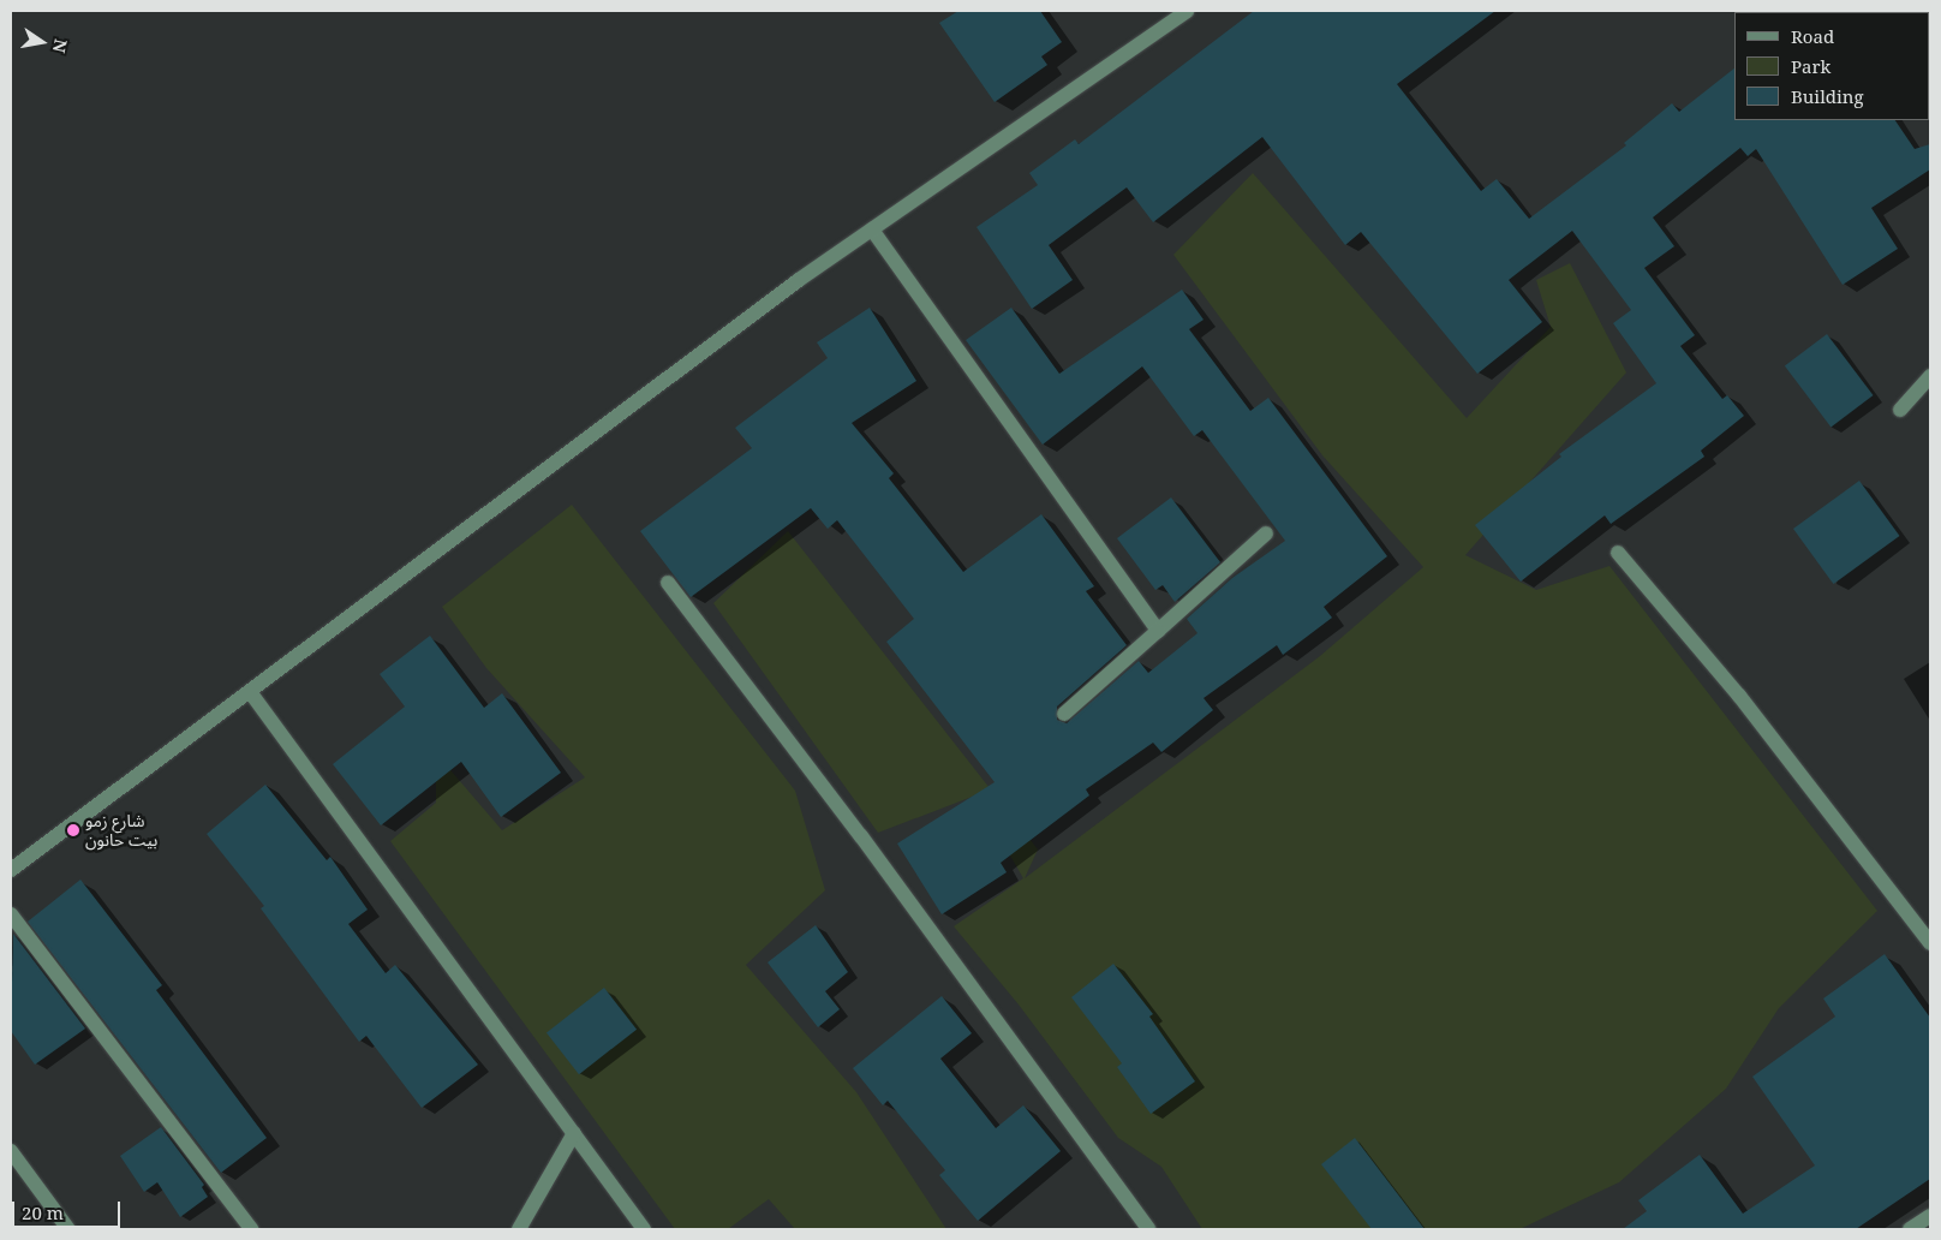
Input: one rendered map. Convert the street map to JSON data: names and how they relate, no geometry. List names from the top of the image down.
{
  "places": ["شارع زمو بيت حانون"],
  "legend": ["Road", "Park", "Building"],
  "scale_bar": "20 m",
  "north": "right"
}
